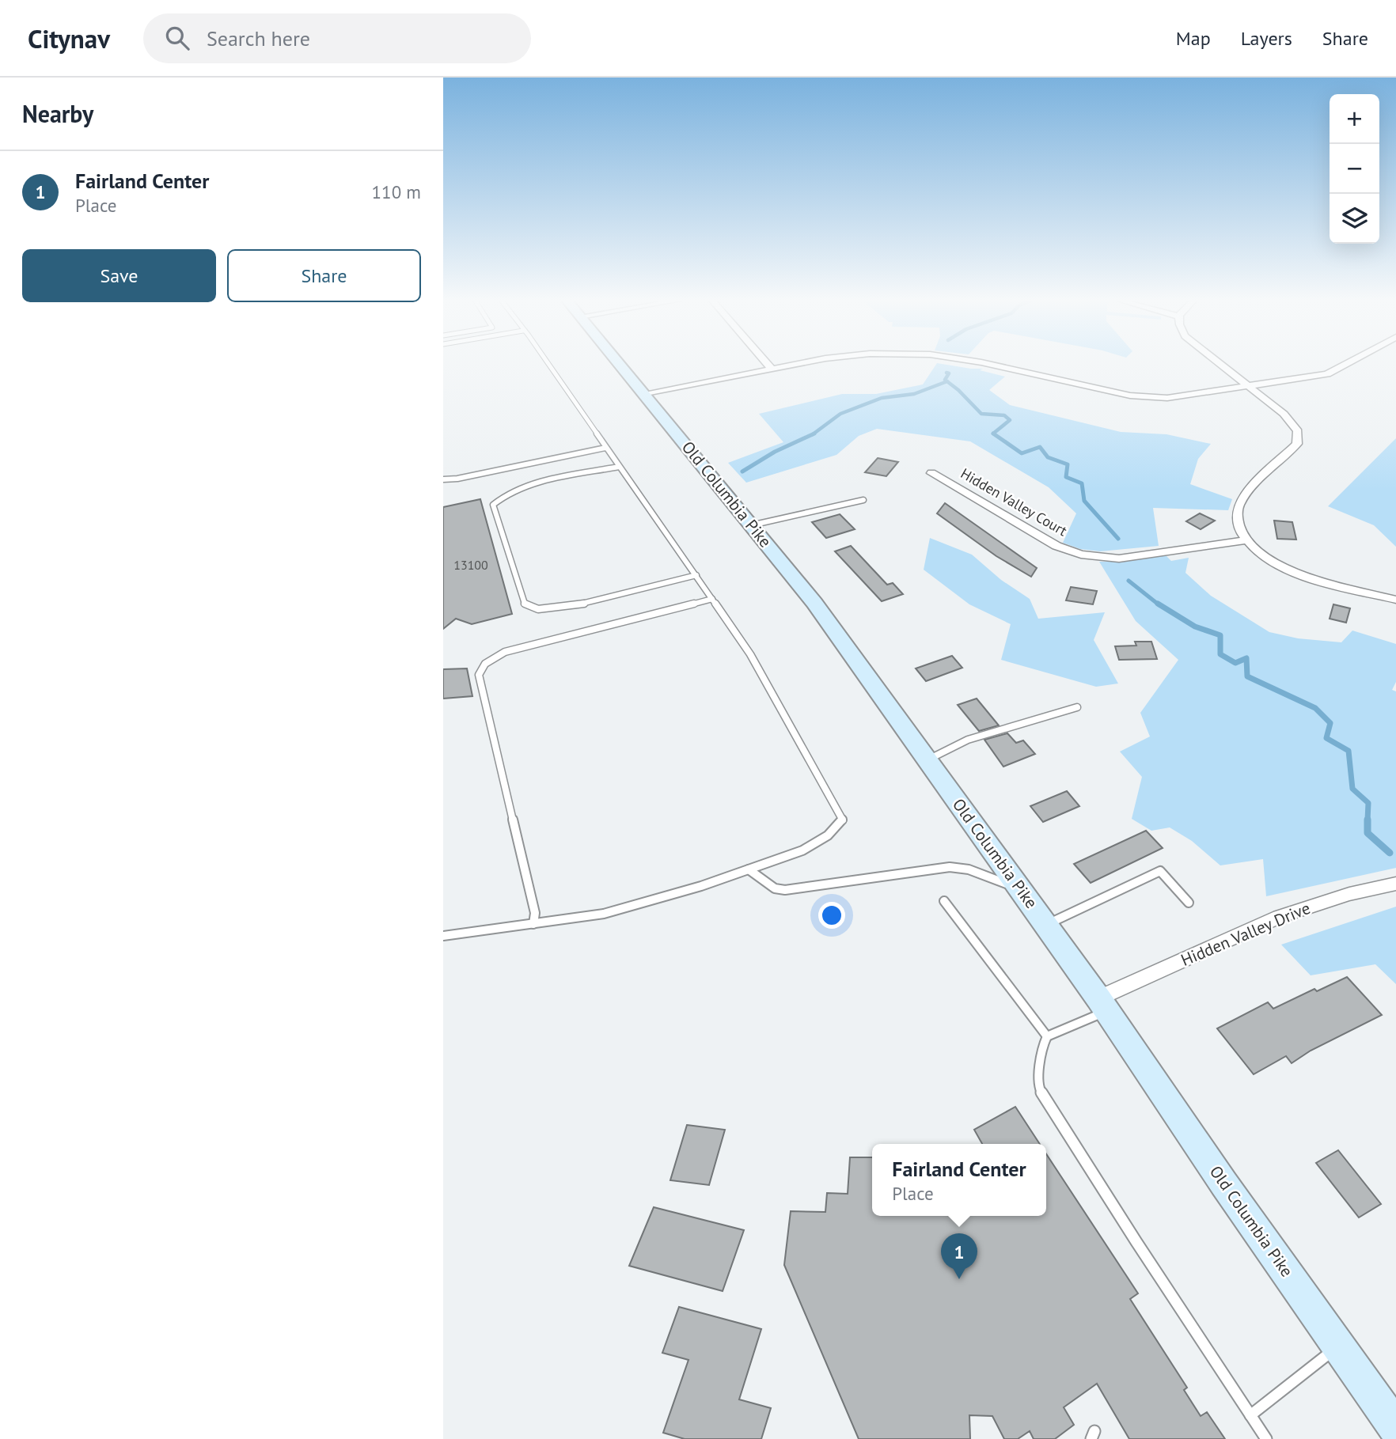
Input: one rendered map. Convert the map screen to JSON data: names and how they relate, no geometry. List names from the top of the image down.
{
  "streets": {
    "main road": ["Old Columbia Pike"],
    "street": ["Hidden Valley Court", "Hidden Valley Drive"]
  },
  "crossings": [
    ["Old Columbia Pike", "Hidden Valley Drive"]
  ],
  "house_numbers": ["13100"],
  "page": {
    "header": "Citynav",
    "search": "Search here",
    "nav": ["Map", "Layers", "Share"],
    "heading": "Nearby",
    "map_buttons": ["+", "−"],
    "list": [
      {
        "mark": "1",
        "name": "Fairland Center",
        "note": "Place",
        "value": "110 m"
      }
    ],
    "buttons": ["Save", "Share"],
    "popup": ["Fairland Center", "Place"],
    "pins": "1"
  }
}
